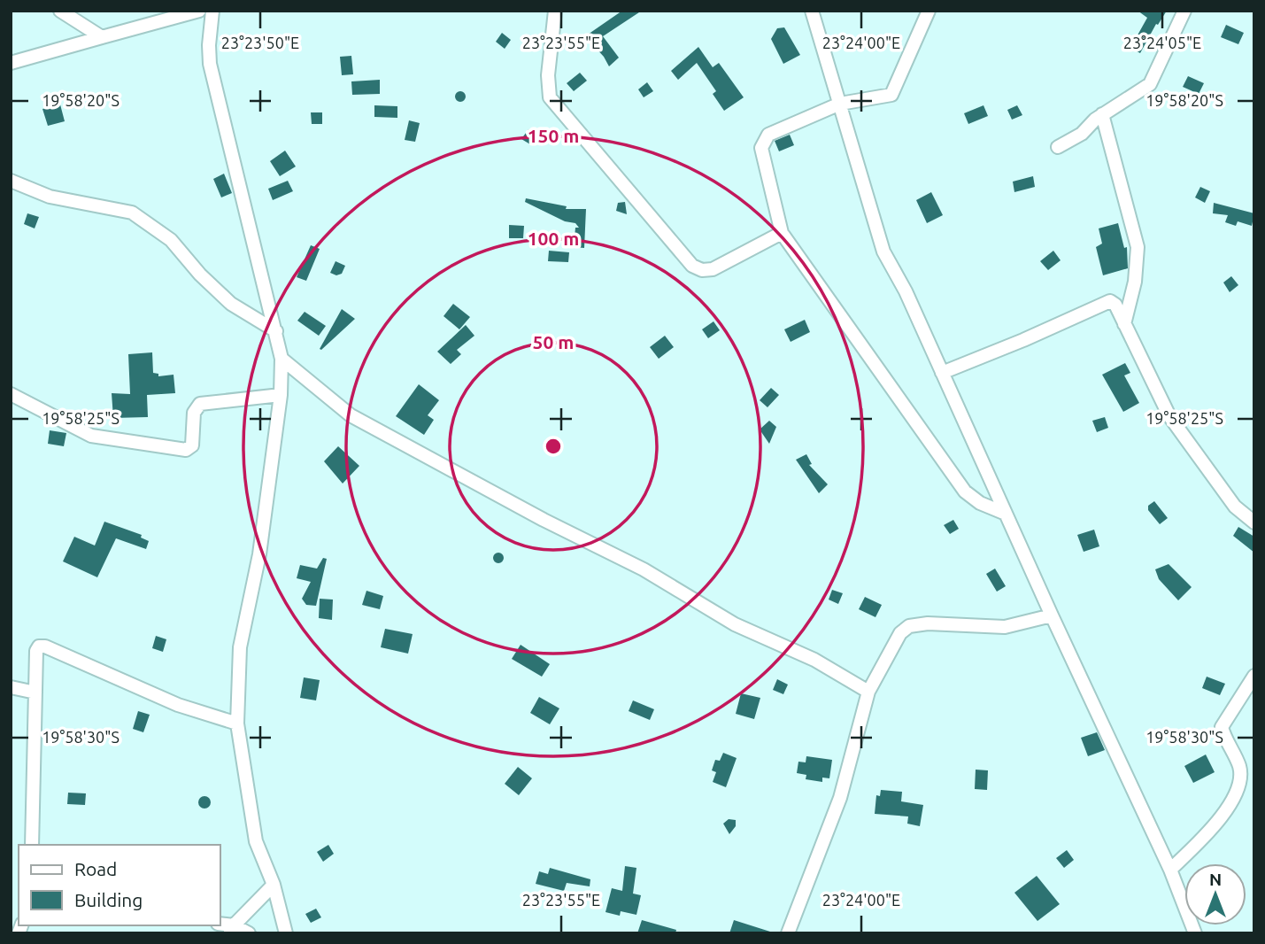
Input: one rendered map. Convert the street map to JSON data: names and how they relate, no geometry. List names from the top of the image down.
{
  "legend": ["Road", "Building"],
  "north": "top",
  "coordinates": [
    "23°23'50\"E",
    "23°23'55\"E",
    "23°24'00\"E",
    "23°24'05\"E",
    "19°58'20\"S",
    "19°58'25\"S",
    "19°58'30\"S"
  ],
  "rings": ["150 m", "100 m", "50 m"]
}
